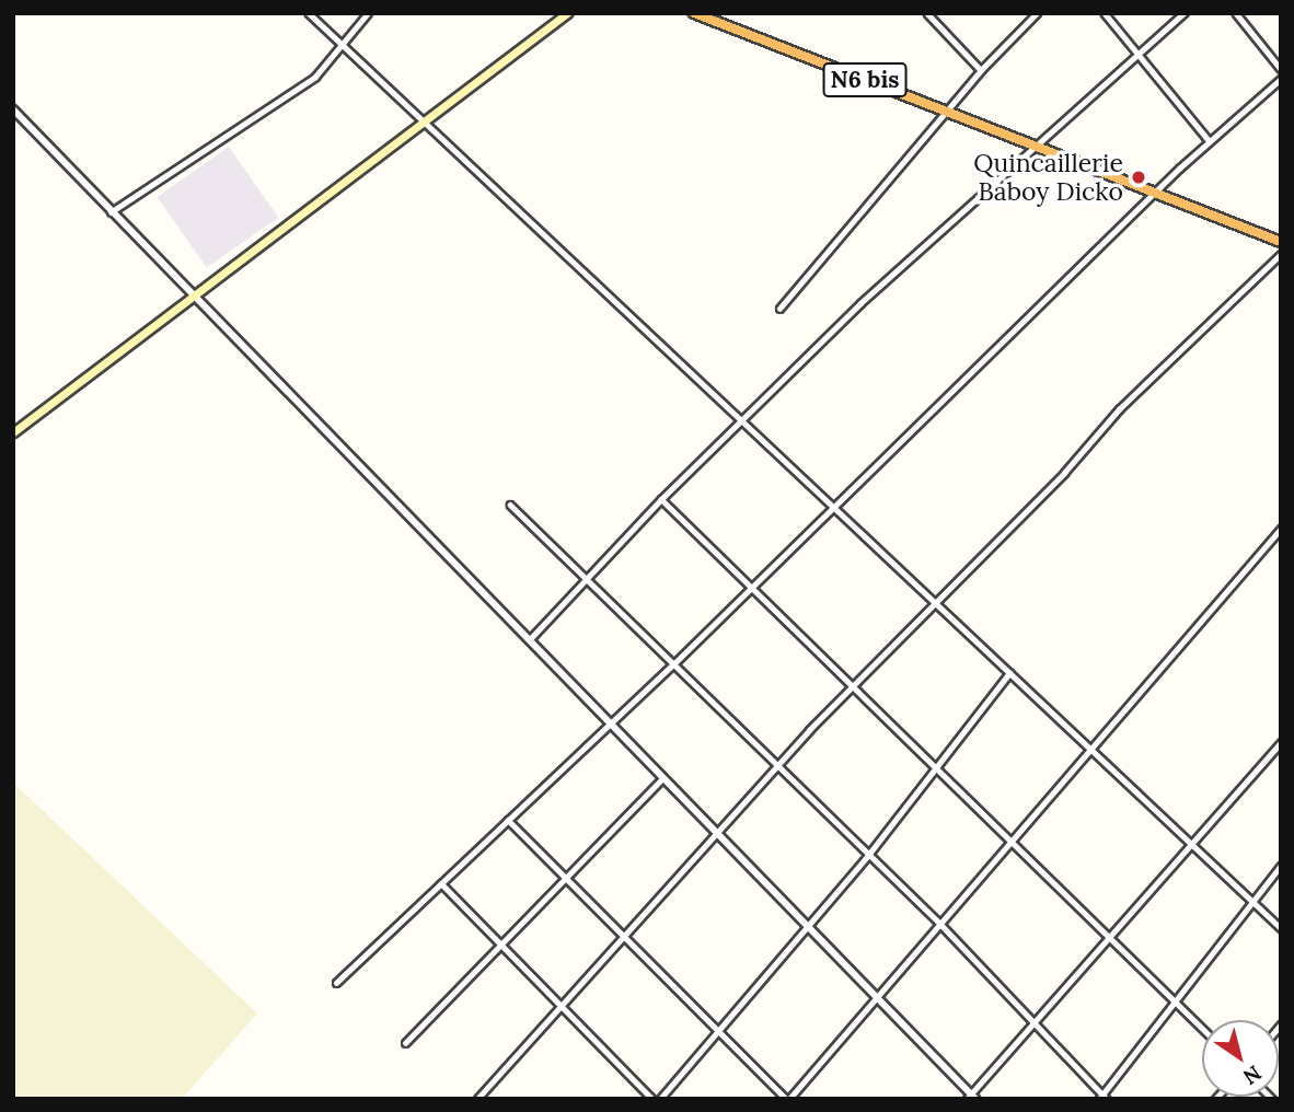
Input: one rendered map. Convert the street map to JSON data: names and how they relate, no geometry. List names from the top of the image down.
{
  "streets": {
    "highway": ["N6 bis"]
  },
  "places": ["Quincaillerie Baboy Dicko"],
  "north": "bottom right"
}
